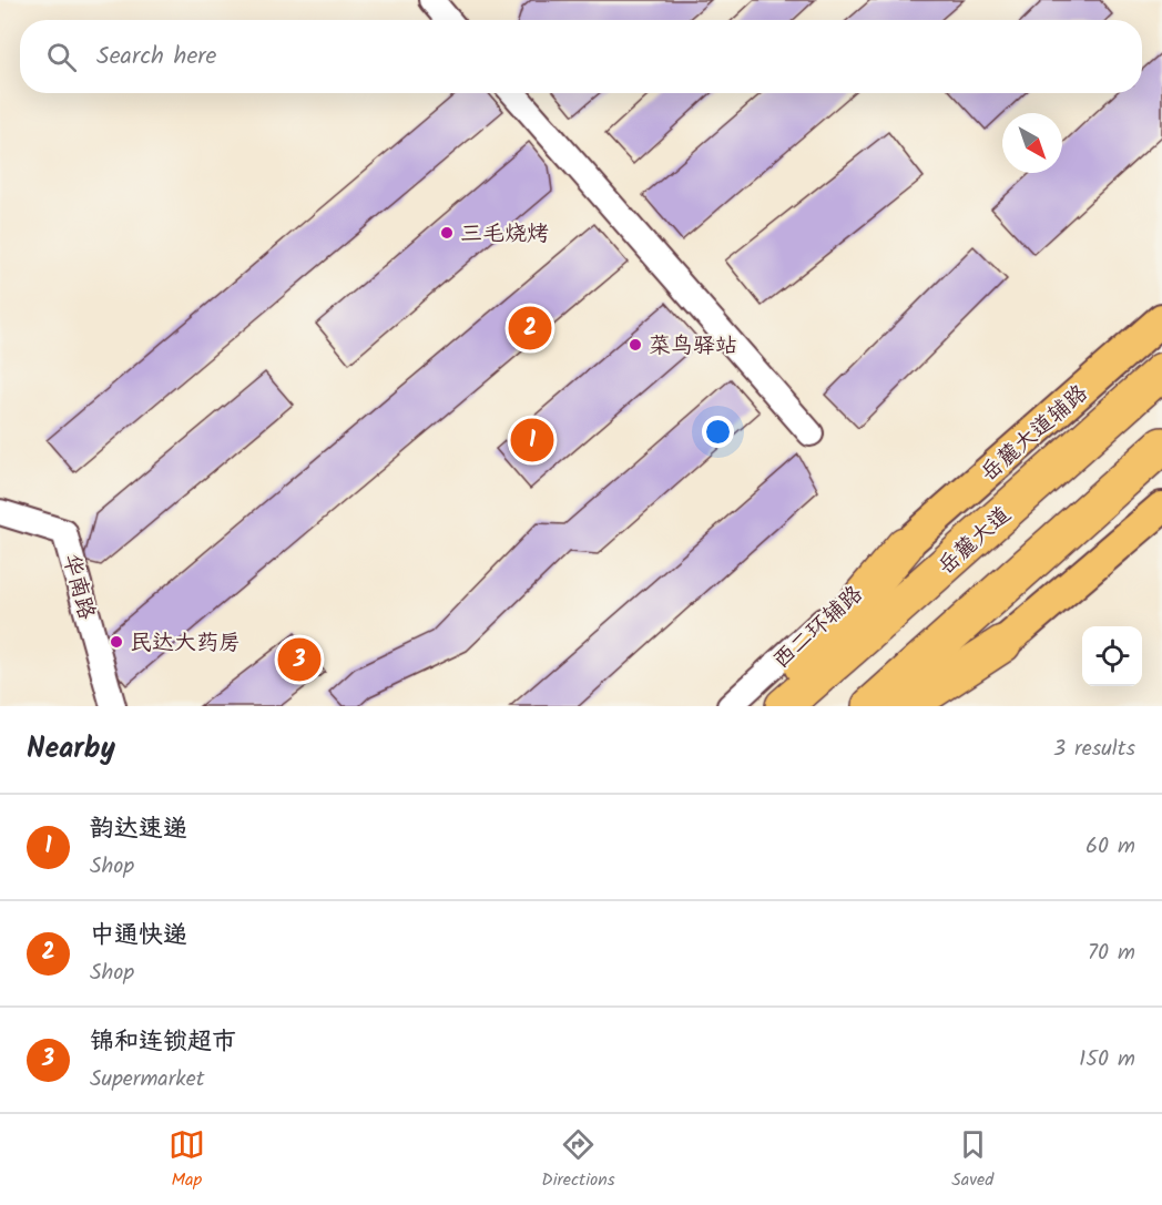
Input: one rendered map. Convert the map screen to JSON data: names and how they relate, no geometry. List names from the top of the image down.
{
  "streets": {
    "highway": ["岳麓大道"],
    "main road": ["岳麓大道辅路"],
    "street": ["华南路", "西二环辅路"]
  },
  "crossings": [
    ["岳麓大道辅路", "西二环辅路"]
  ],
  "places": ["三毛烧烤", "菜鸟驿站", "民达大药房"],
  "north": "bottom right",
  "page": {
    "search": "Search here",
    "pins": ["2", "1", "3"],
    "heading": ["Nearby", "3 results"],
    "list": [
      {
        "mark": "1",
        "name": "韵达速递",
        "note": "Shop",
        "value": "60 m"
      },
      {
        "mark": "2",
        "name": "中通快递",
        "note": "Shop",
        "value": "70 m"
      },
      {
        "mark": "3",
        "name": "锦和连锁超市",
        "note": "Supermarket",
        "value": "150 m"
      }
    ],
    "nav": ["Map", "Directions", "Saved"]
  }
}
